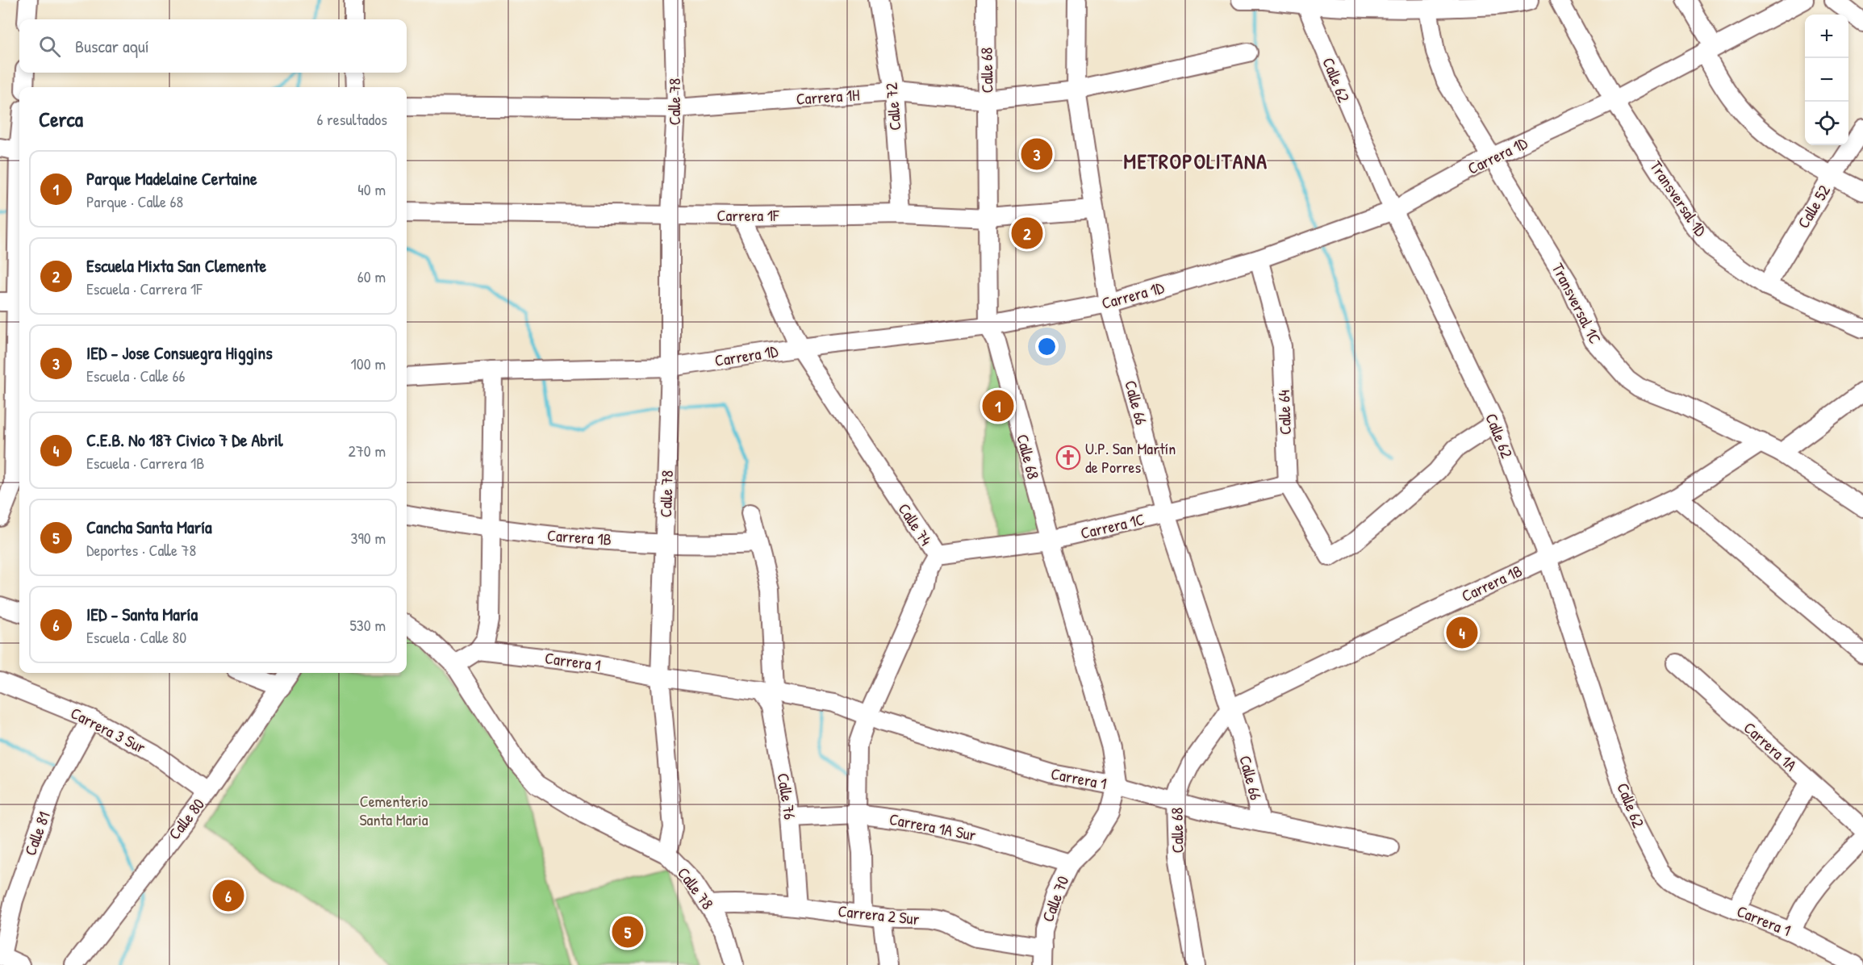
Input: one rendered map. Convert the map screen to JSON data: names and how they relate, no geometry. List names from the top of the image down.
{
  "streets": {
    "street": [
      "Calle 68",
      "Calle 62",
      "Carrera 1H",
      "Calle 78",
      "Calle 72",
      "Carrera 1D",
      "Transversal 1D",
      "Calle 52",
      "Carrera 1F",
      "Transversal 1C",
      "Calle 66",
      "Calle 64",
      "Calle 74",
      "Carrera 1C",
      "Carrera 1B",
      "Carrera 1",
      "Carrera 3 Sur",
      "Carrera 1A",
      "Calle 76",
      "Calle 80",
      "Carrera 1A Sur",
      "Calle 81",
      "Calle 70",
      "Carrera 2 Sur"
    ]
  },
  "crossings": [
    ["Calle 68", "Carrera 1H"],
    ["Calle 68", "Carrera 1D"],
    ["Calle 68", "Carrera 1F"],
    ["Calle 68", "Calle 66"],
    ["Calle 68", "Carrera 1C"],
    ["Calle 68", "Carrera 1B"],
    ["Calle 68", "Carrera 1"],
    ["Calle 68", "Carrera 1A Sur"],
    ["Calle 68", "Calle 70"],
    ["Calle 62", "Carrera 1D"],
    ["Calle 62", "Calle 64"],
    ["Calle 62", "Carrera 1B"],
    ["Calle 62", "Carrera 1"],
    ["Carrera 1H", "Calle 78"],
    ["Carrera 1H", "Calle 72"],
    ["Carrera 1H", "Calle 66"],
    ["Calle 78", "Carrera 1D"],
    ["Calle 78", "Carrera 1F"],
    ["Calle 78", "Carrera 1B"],
    ["Calle 78", "Carrera 1"],
    ["Calle 78", "Carrera 2 Sur"],
    ["Calle 72", "Carrera 1F"],
    ["Carrera 1D", "Transversal 1D"],
    ["Carrera 1D", "Transversal 1C"],
    ["Carrera 1D", "Calle 66"],
    ["Carrera 1D", "Calle 64"],
    ["Carrera 1D", "Calle 74"],
    ["Transversal 1D", "Calle 52"],
    ["Carrera 1F", "Calle 66"],
    ["Carrera 1F", "Calle 74"],
    ["Transversal 1C", "Carrera 1B"],
    ["Calle 66", "Carrera 1C"],
    ["Calle 66", "Carrera 1B"],
    ["Calle 66", "Carrera 1"],
    ["Calle 64", "Carrera 1C"],
    ["Calle 74", "Carrera 1C"],
    ["Calle 74", "Carrera 1"],
    ["Calle 74", "Carrera 1A Sur"],
    ["Calle 74", "Carrera 2 Sur"],
    ["Carrera 1B", "Calle 76"],
    ["Carrera 1", "Calle 76"],
    ["Carrera 3 Sur", "Calle 80"],
    ["Carrera 3 Sur", "Calle 81"],
    ["Calle 76", "Carrera 1A Sur"],
    ["Calle 76", "Carrera 2 Sur"],
    ["Carrera 1A Sur", "Calle 70"],
    ["Calle 70", "Carrera 2 Sur"]
  ],
  "districts": ["METROPOLITANA"],
  "parks": ["Cementerio Santa Maria"],
  "places": {
    "church": ["U.P. San Martín de Porres"]
  },
  "page": {
    "map_buttons": ["+", "−"],
    "search": "Buscar aquí",
    "heading": ["Cerca", "6 resultados"],
    "pins": [
      "3",
      "2",
      "1",
      "4",
      "6",
      "5"
    ],
    "list": [
      {
        "mark": "1",
        "name": "Parque Madelaine Certaine",
        "note": "Parque · Calle 68",
        "value": "40 m"
      },
      {
        "mark": "2",
        "name": "Escuela Mixta San Clemente",
        "note": "Escuela · Carrera 1F",
        "value": "60 m"
      },
      {
        "mark": "3",
        "name": "IED - Jose Consuegra Higgins",
        "note": "Escuela · Calle 66",
        "value": "100 m"
      },
      {
        "mark": "4",
        "name": "C.E.B. No 187 Civico 7 De Abril",
        "note": "Escuela · Carrera 1B",
        "value": "270 m"
      },
      {
        "mark": "5",
        "name": "Cancha Santa María",
        "note": "Deportes · Calle 78",
        "value": "390 m"
      },
      {
        "mark": "6",
        "name": "IED - Santa María",
        "note": "Escuela · Calle 80",
        "value": "530 m"
      }
    ]
  }
}
